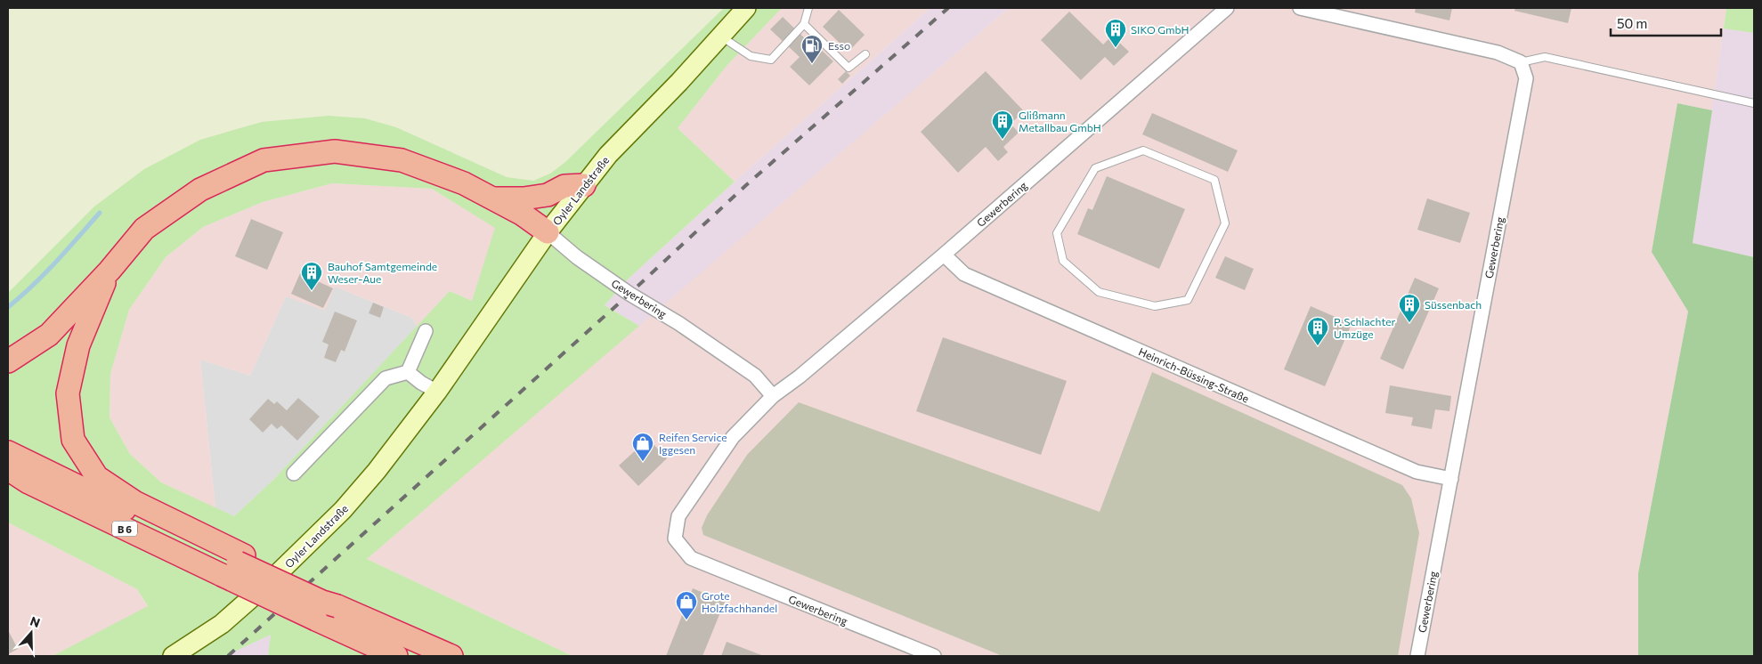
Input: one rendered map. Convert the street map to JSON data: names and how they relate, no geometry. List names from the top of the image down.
{
  "streets": {
    "highway": ["B 6"],
    "main road": ["Oyler Landstraße"],
    "street": ["Gewerbering", "Heinrich-Büssing-Straße"]
  },
  "crossings": [
    ["Oyler Landstraße", "Gewerbering"],
    ["Gewerbering", "Heinrich-Büssing-Straße"]
  ],
  "places": {
    "building": [
      "SIKO GmbH",
      "Glißmann Metallbau GmbH",
      "Bauhof Samtgemeinde Weser-Aue",
      "Süssenbach",
      "P. Schlachter Umzüge"
    ],
    "fuel station": ["Esso"],
    "shop": ["Reifen Service Iggesen", "Grote Holzfachhandel"]
  },
  "scale_bar": "50 m",
  "north": "top"
}
